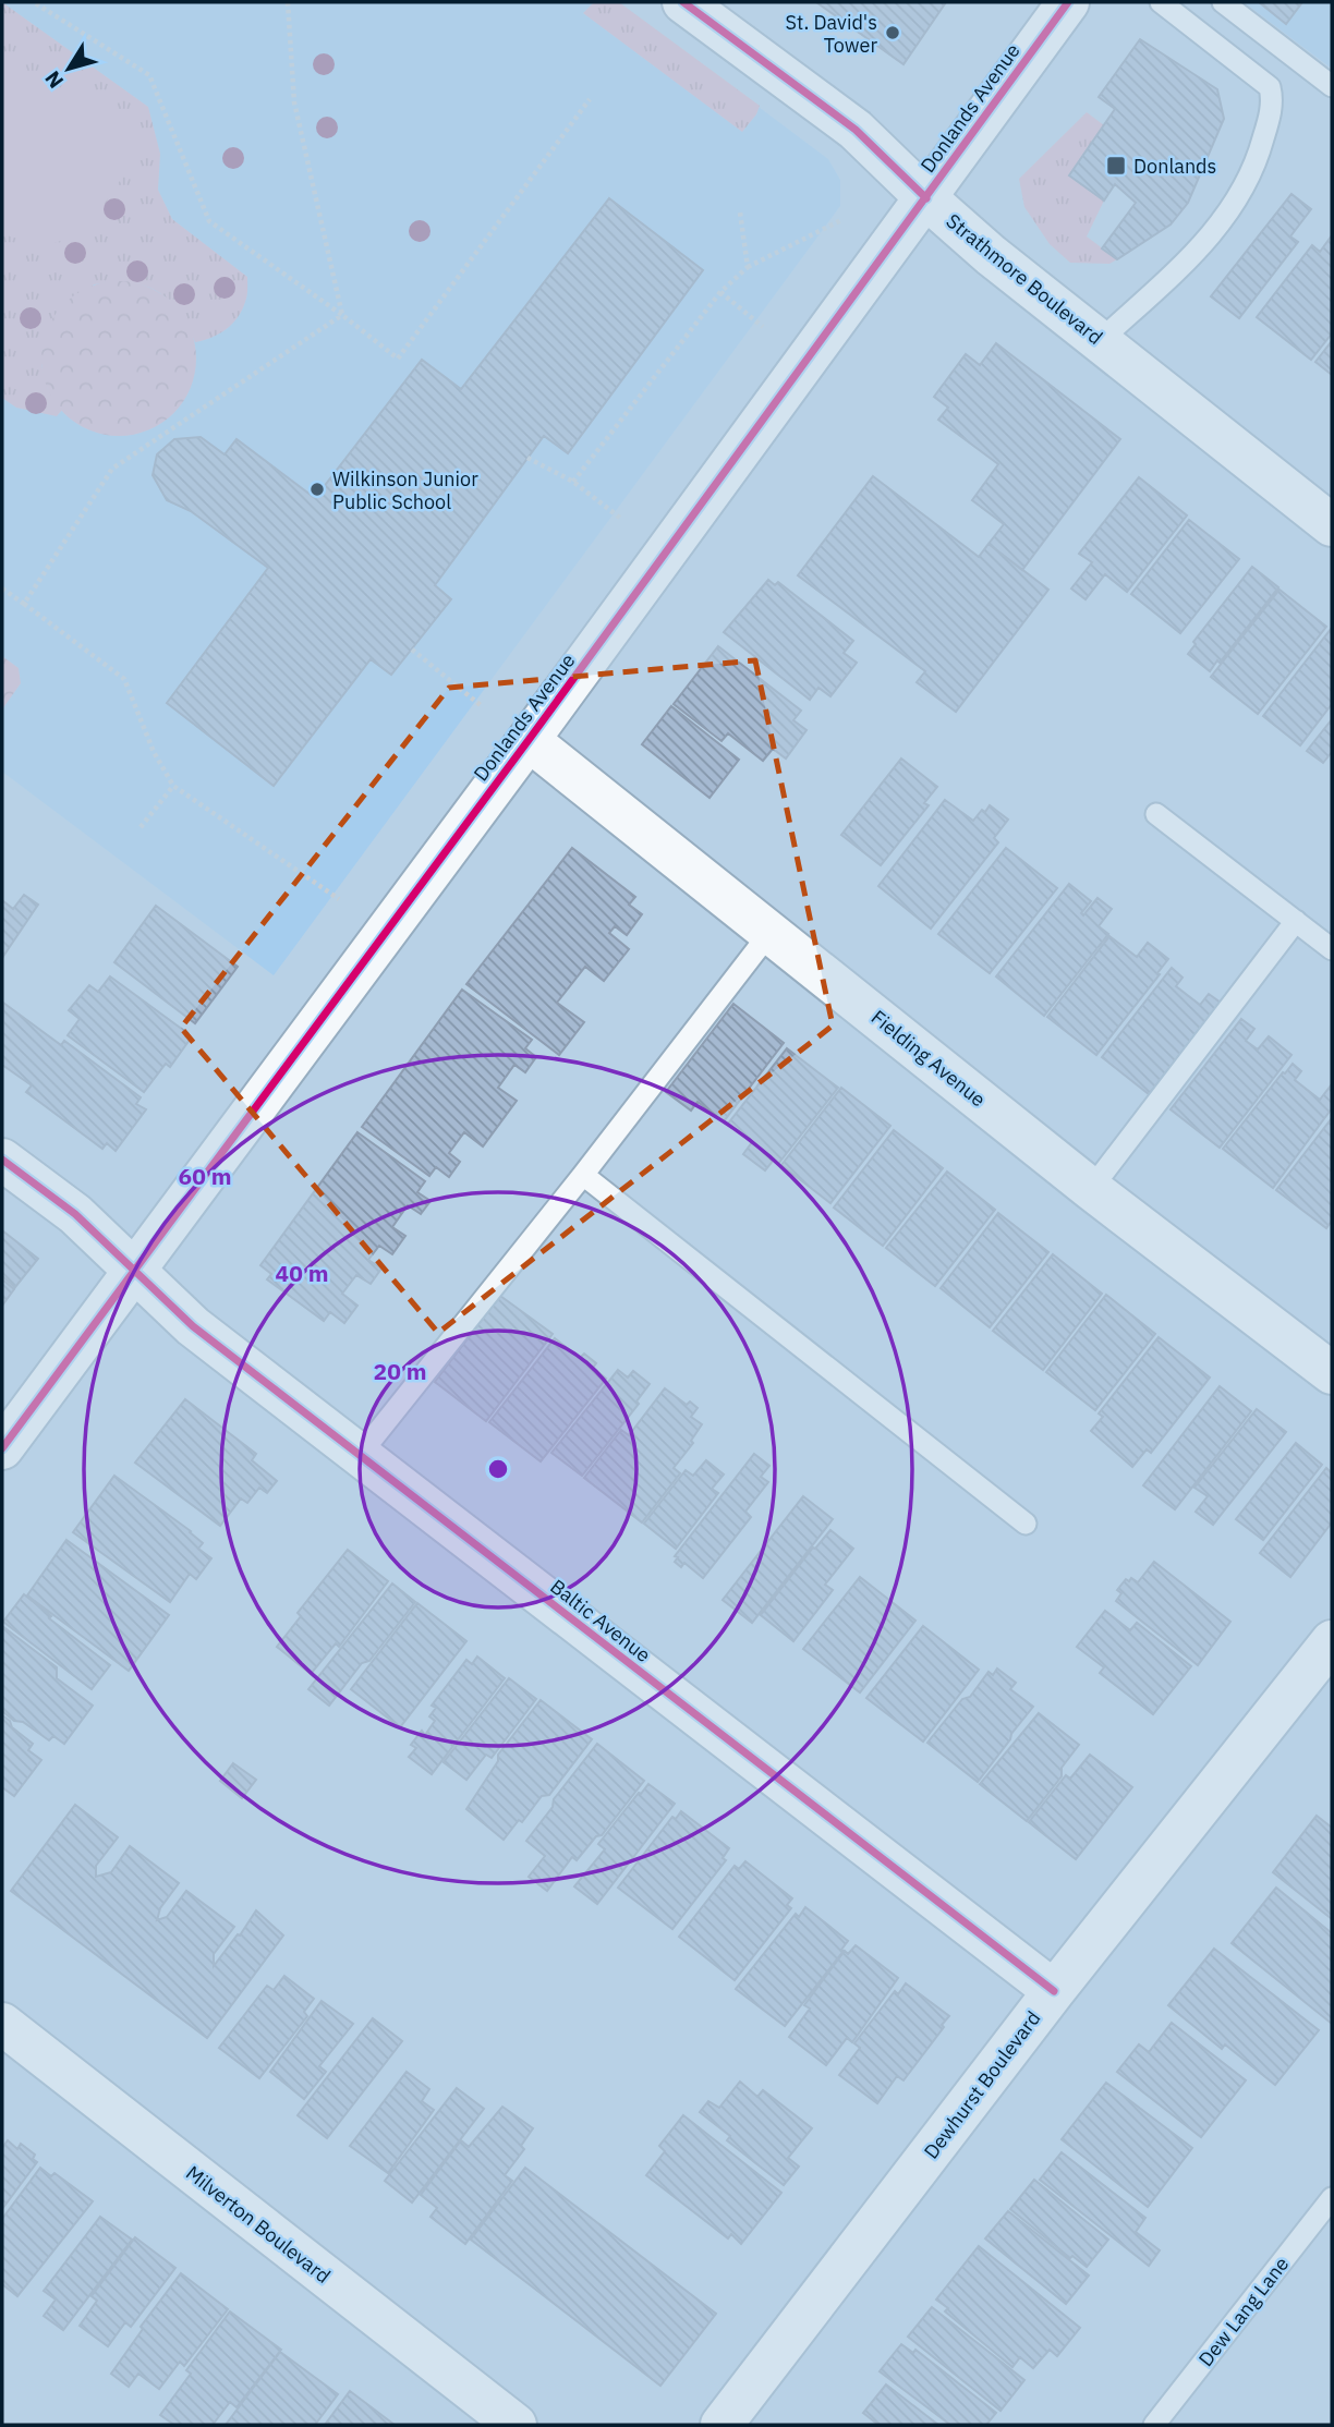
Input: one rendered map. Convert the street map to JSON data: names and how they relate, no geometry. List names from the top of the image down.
{
  "streets": {
    "street": [
      "Donlands Avenue",
      "Strathmore Boulevard",
      "Fielding Avenue",
      "Baltic Avenue",
      "Dewhurst Boulevard",
      "Milverton Boulevard"
    ],
    "lane": ["Dew Lang Lane"]
  },
  "crossings": [
    ["Donlands Avenue", "Strathmore Boulevard"],
    ["Donlands Avenue", "Fielding Avenue"],
    ["Donlands Avenue", "Baltic Avenue"],
    ["Baltic Avenue", "Dewhurst Boulevard"]
  ],
  "places": {
    "other": ["St. David's Tower", "Wilkinson Junior Public School"],
    "transit": ["Donlands"]
  },
  "north": "bottom left",
  "rings": ["60 m", "40 m", "20 m"]
}
